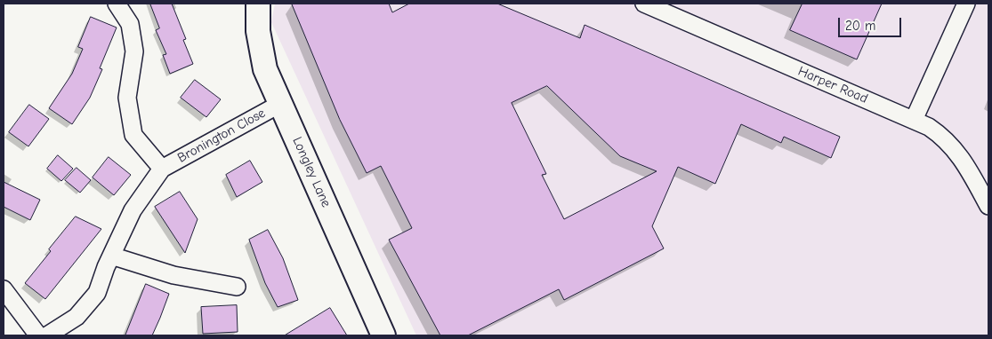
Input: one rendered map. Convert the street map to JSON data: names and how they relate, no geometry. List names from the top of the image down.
{
  "streets": {
    "main road": ["Longley Lane"],
    "street": ["Harper Road", "Bronington Close"]
  },
  "crossings": [
    ["Bronington Close", "Longley Lane"]
  ],
  "scale_bar": "20 m"
}
